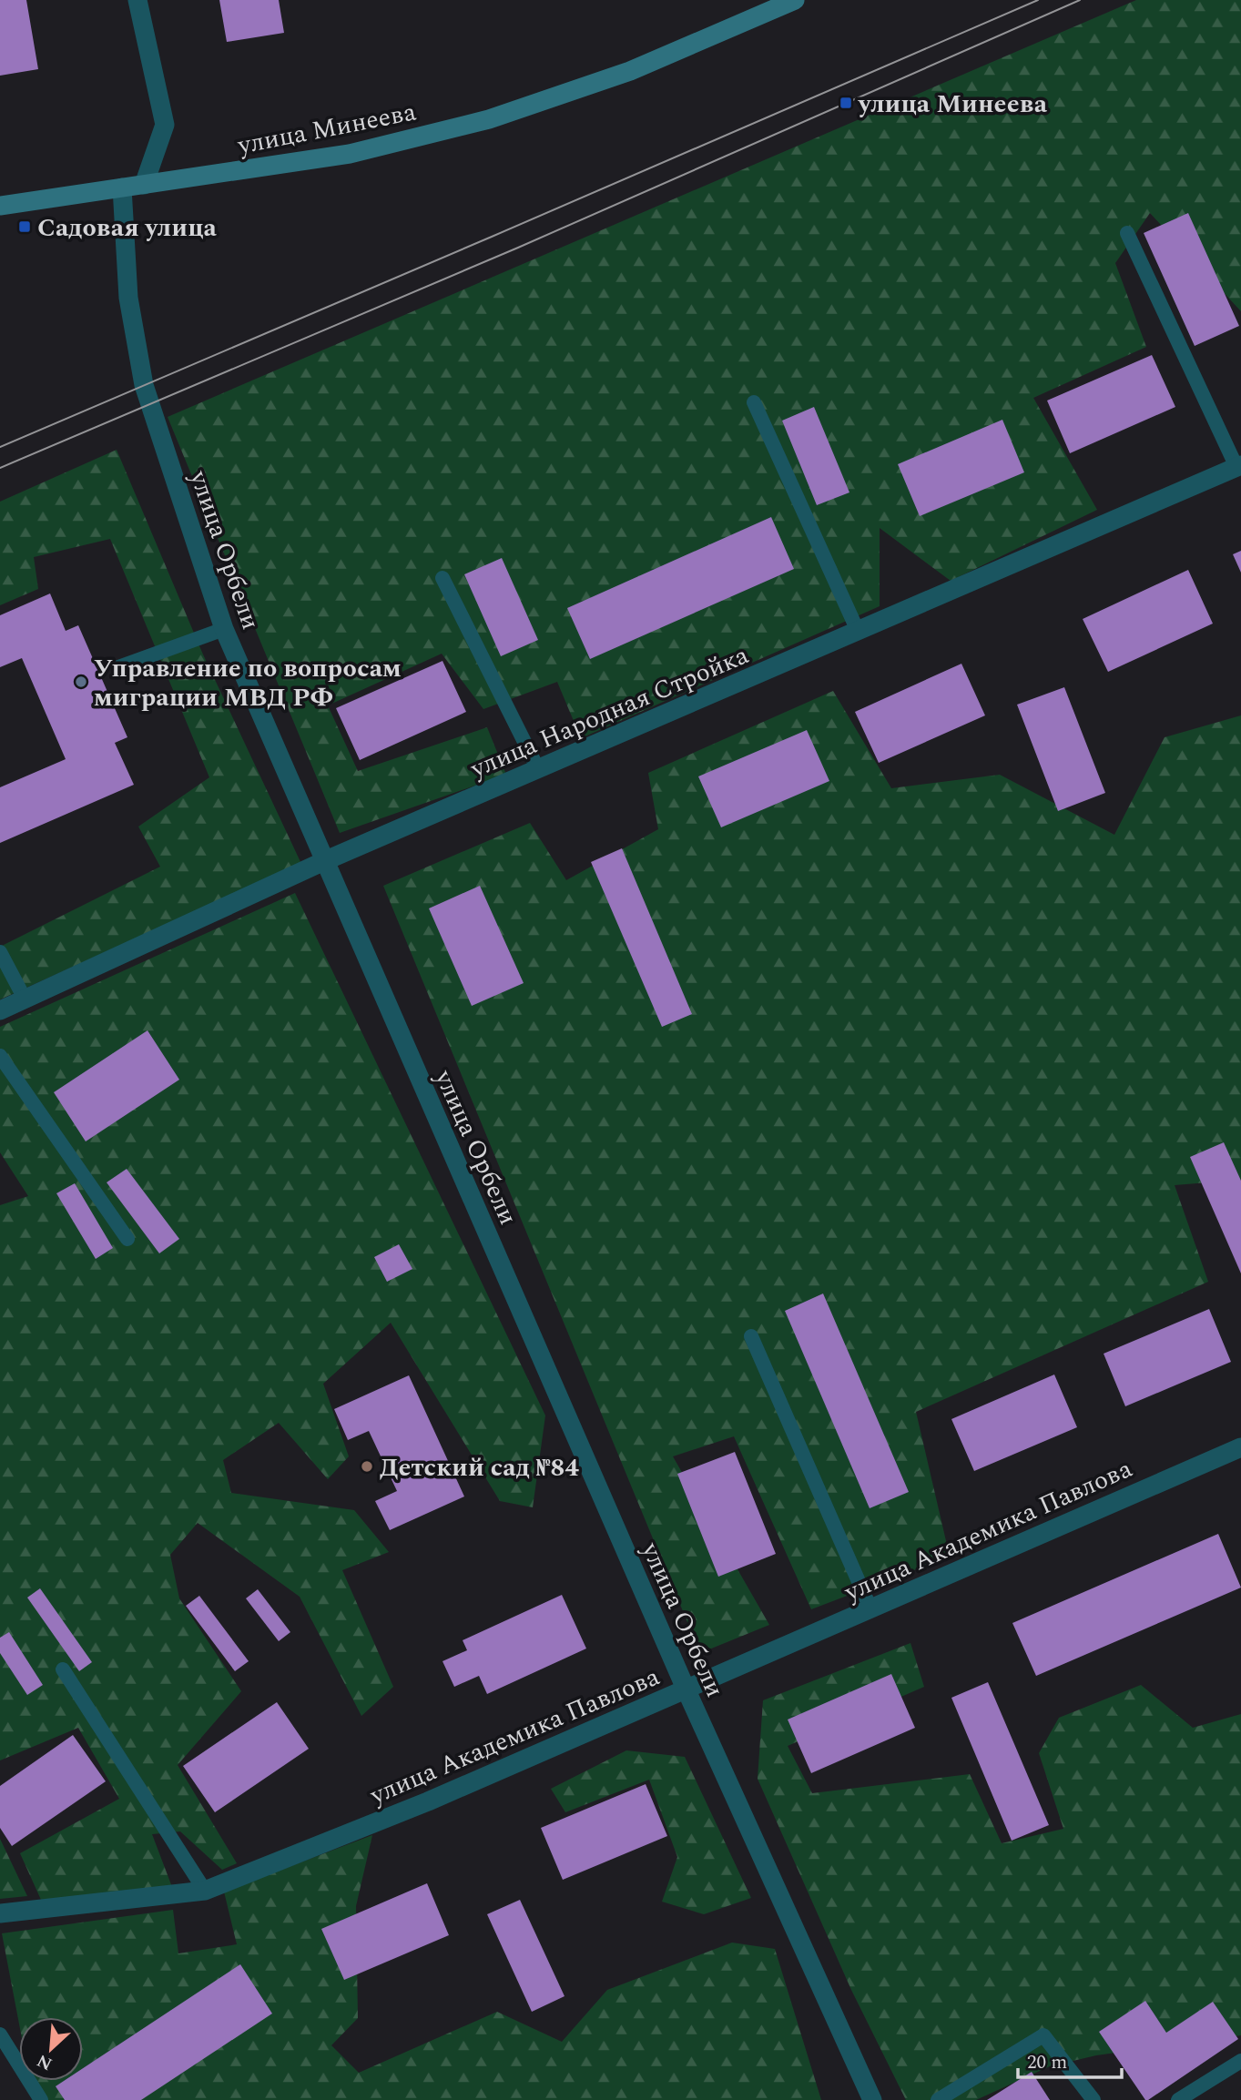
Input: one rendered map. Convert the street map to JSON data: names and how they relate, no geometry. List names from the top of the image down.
{
  "streets": {
    "main road": ["улица Минеева"],
    "street": ["улица Орбели", "улица Народная Стройка", "улица Академика Павлова"]
  },
  "crossings": [
    ["улица Минеева", "улица Орбели"],
    ["улица Орбели", "улица Народная Стройка"],
    ["улица Орбели", "улица Академика Павлова"]
  ],
  "places": {
    "transit": ["улица Минеева", "Садовая улица"],
    "other": ["Управление по вопросам миграции МВД РФ", "Детский сад №84"]
  },
  "scale_bar": "20 m",
  "north": "bottom left"
}
